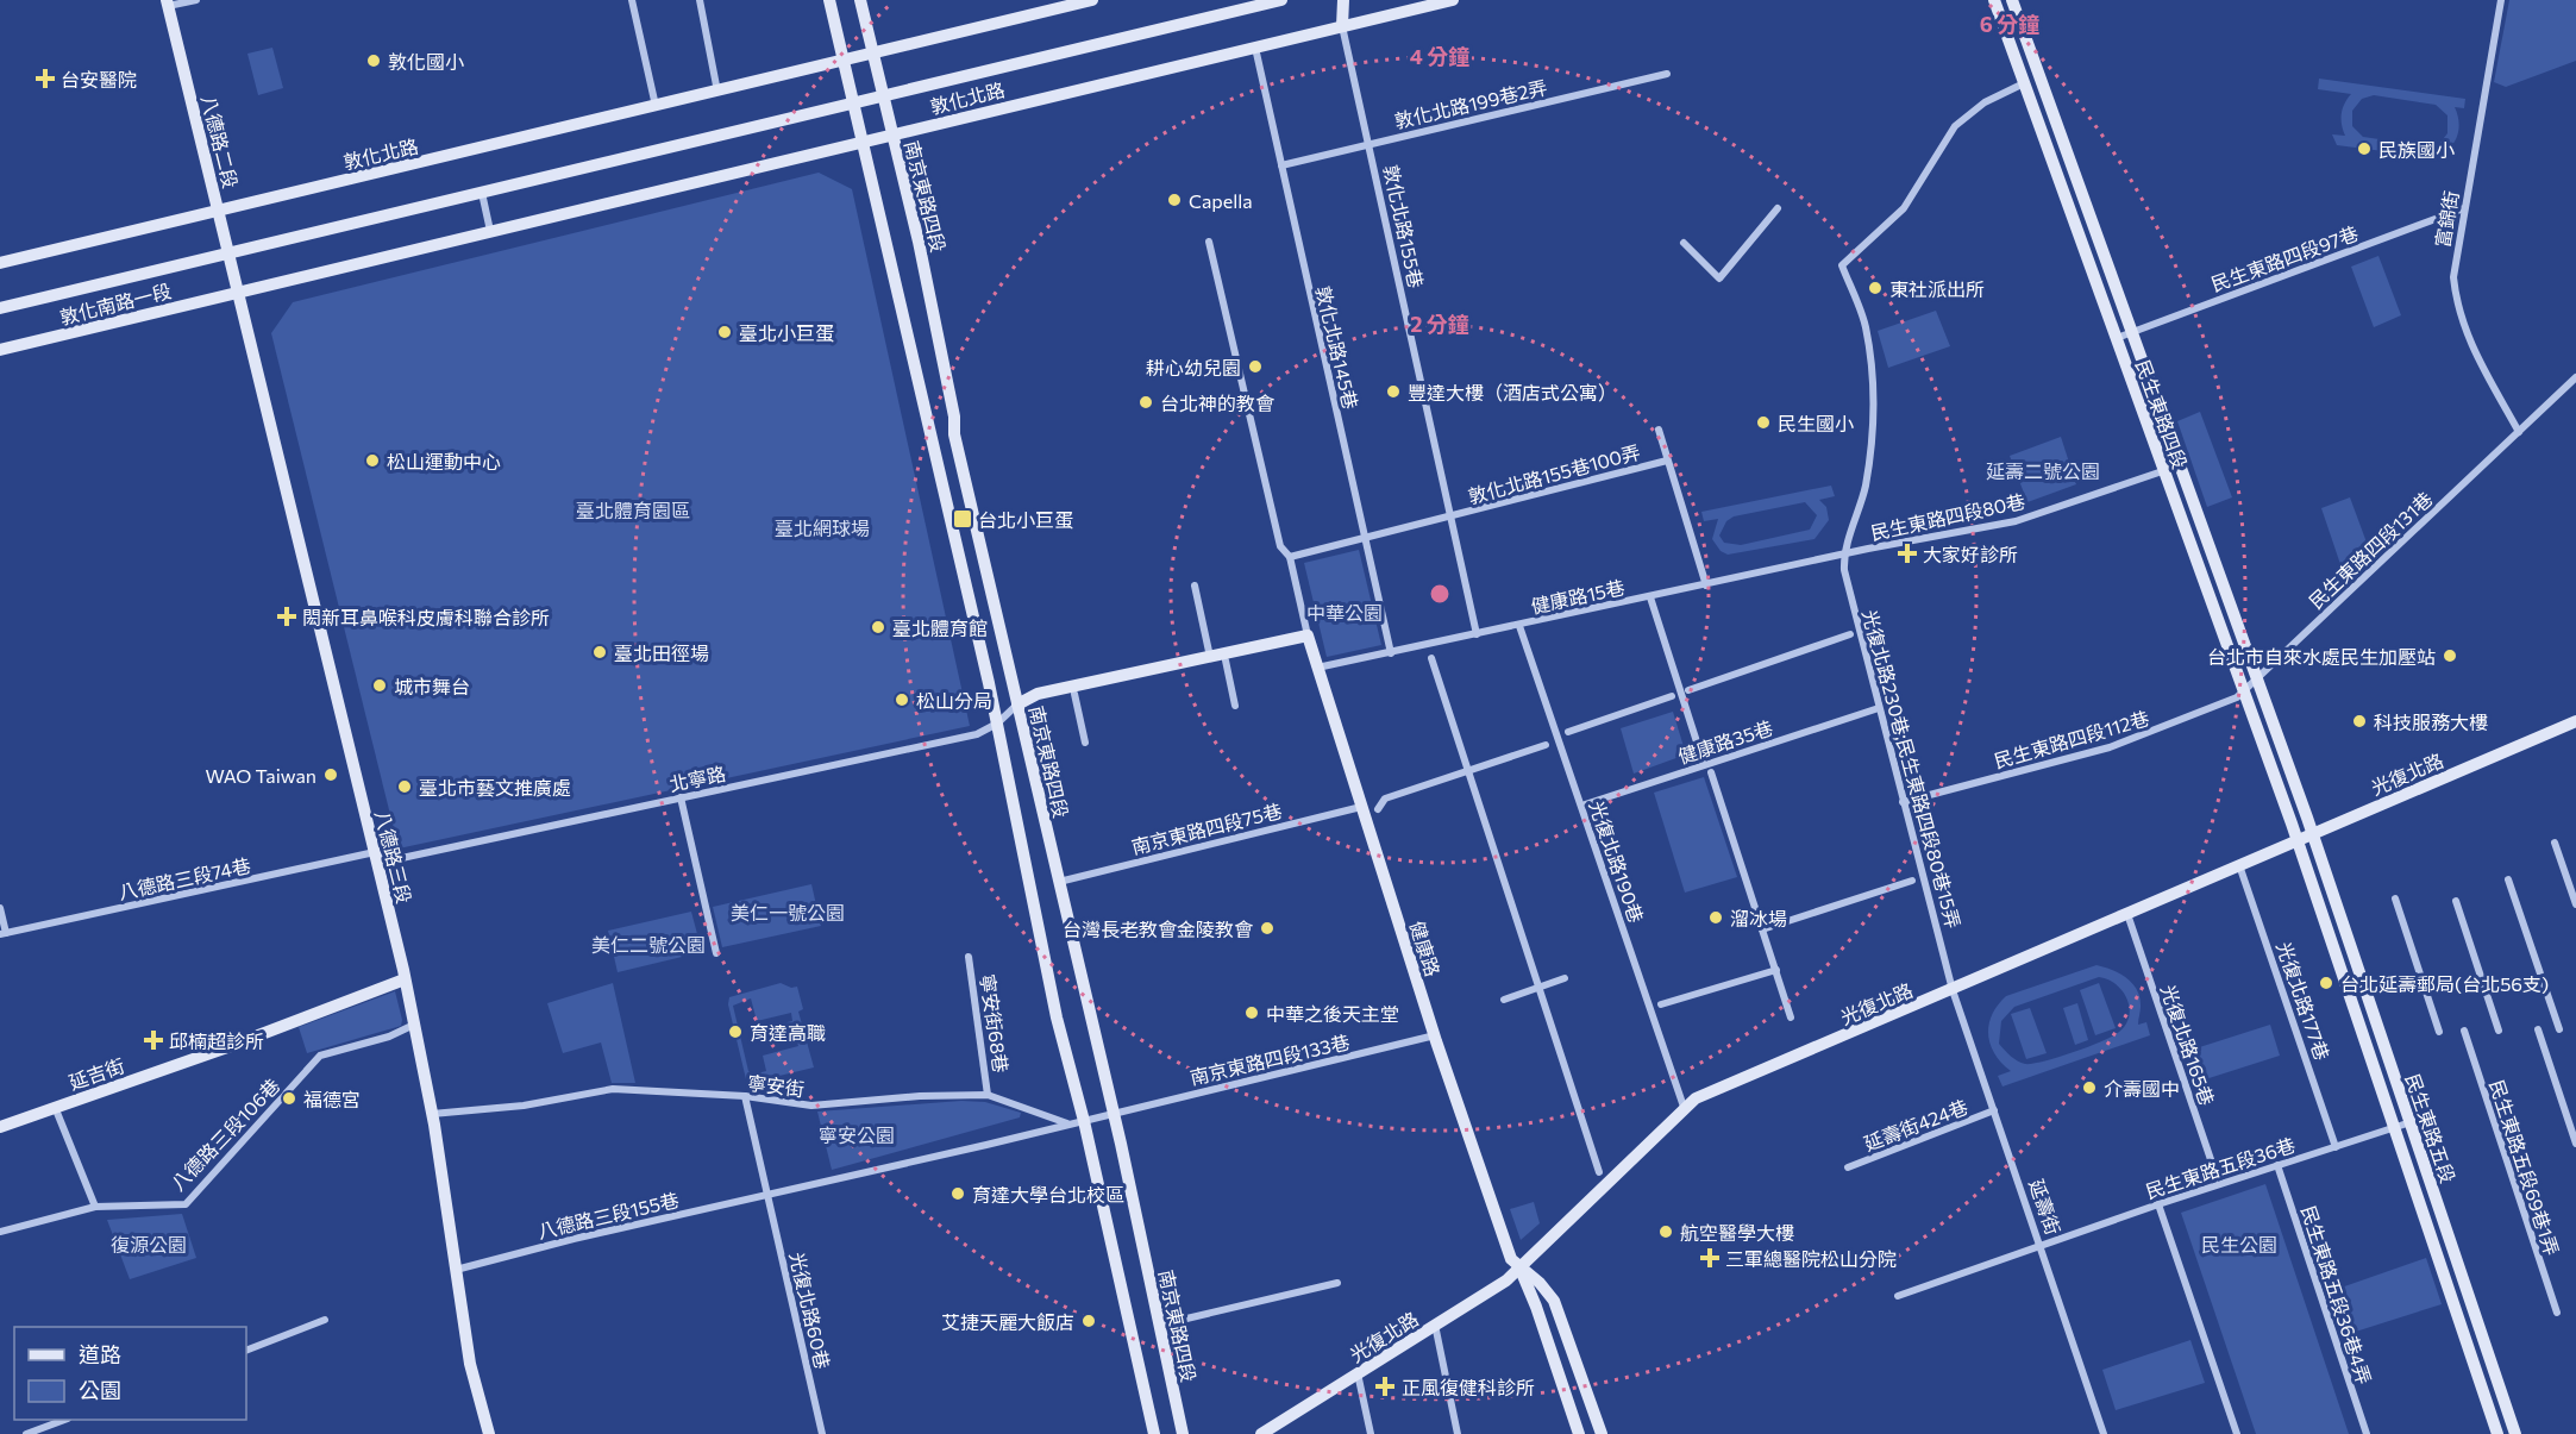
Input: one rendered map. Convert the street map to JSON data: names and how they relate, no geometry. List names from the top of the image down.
{
  "streets": {
    "street": [
      "敦化北路",
      "敦化北路199巷2弄",
      "八德路二段",
      "南京東路四段",
      "富錦街",
      "敦化北路155巷",
      "民生東路四段97巷",
      "敦化南路一段",
      "敦化北路145巷",
      "民生東路四段",
      "敦化北路155巷100弄",
      "民生東路四段80巷",
      "民生東路四段131巷",
      "健康路15巷",
      "民生東路四段112巷",
      "健康路35巷",
      "光復北路230巷;民生東路四段80巷15弄",
      "光復北路",
      "北寧路",
      "南京東路四段75巷",
      "八德路三段",
      "光復北路190巷",
      "八德路三段74巷",
      "健康路",
      "光復北路177巷",
      "寧安街68巷",
      "光復北路165巷",
      "南京東路四段133巷",
      "延吉街",
      "寧安街",
      "延壽街424巷",
      "民生東路五段",
      "八德路三段106巷",
      "民生東路五段36巷",
      "民生東路五段69巷1弄",
      "延壽街",
      "八德路三段155巷",
      "民生東路五段36巷4弄",
      "光復北路60巷"
    ]
  },
  "crossings": [
    ["敦化北路", "八德路二段"],
    ["敦化北路", "南京東路四段"],
    ["敦化北路", "敦化北路155巷"],
    ["敦化北路", "敦化南路一段"],
    ["敦化北路", "敦化北路145巷"],
    ["敦化北路", "八德路三段"],
    ["敦化北路199巷2弄", "敦化北路155巷"],
    ["敦化北路199巷2弄", "敦化北路145巷"],
    ["八德路二段", "敦化南路一段"],
    ["八德路二段", "八德路三段"],
    ["南京東路四段", "北寧路"],
    ["南京東路四段", "南京東路四段75巷"],
    ["南京東路四段", "南京東路四段133巷"],
    ["南京東路四段", "寧安街"],
    ["富錦街", "民生東路四段97巷"],
    ["富錦街", "民生東路四段131巷"],
    ["敦化北路155巷", "敦化北路155巷100弄"],
    ["敦化北路155巷", "健康路15巷"],
    ["民生東路四段97巷", "民生東路四段"],
    ["敦化南路一段", "八德路三段"],
    ["敦化北路145巷", "健康路15巷"],
    ["民生東路四段", "民生東路四段80巷"],
    ["民生東路四段", "民生東路四段131巷"],
    ["民生東路四段", "民生東路四段112巷"],
    ["民生東路四段", "光復北路"],
    ["民生東路四段", "民生東路五段"],
    ["民生東路四段80巷", "健康路15巷"],
    ["民生東路四段80巷", "光復北路230巷;民生東路四段80巷15弄"],
    ["民生東路四段131巷", "民生東路四段112巷"],
    ["健康路15巷", "光復北路230巷;民生東路四段80巷15弄"],
    ["健康路15巷", "光復北路190巷"],
    ["健康路15巷", "健康路"],
    ["民生東路四段112巷", "光復北路230巷;民生東路四段80巷15弄"],
    ["健康路35巷", "光復北路230巷;民生東路四段80巷15弄"],
    ["健康路35巷", "光復北路190巷"],
    ["光復北路230巷;民生東路四段80巷15弄", "光復北路"],
    ["光復北路230巷;民生東路四段80巷15弄", "延壽街"],
    ["光復北路", "光復北路190巷"],
    ["光復北路", "健康路"],
    ["光復北路", "光復北路177巷"],
    ["光復北路", "光復北路165巷"],
    ["光復北路", "民生東路五段"],
    ["光復北路", "延壽街"],
    ["北寧路", "八德路三段"],
    ["北寧路", "八德路三段74巷"],
    ["南京東路四段75巷", "健康路"],
    ["八德路三段", "八德路三段74巷"],
    ["八德路三段", "延吉街"],
    ["八德路三段", "寧安街"],
    ["八德路三段", "八德路三段106巷"],
    ["八德路三段", "八德路三段155巷"],
    ["健康路", "南京東路四段133巷"],
    ["光復北路177巷", "民生東路五段36巷"],
    ["寧安街68巷", "寧安街"],
    ["光復北路165巷", "民生東路五段36巷"],
    ["南京東路四段133巷", "寧安街"],
    ["寧安街", "八德路三段155巷"],
    ["寧安街", "光復北路60巷"],
    ["延壽街424巷", "延壽街"],
    ["民生東路五段", "民生東路五段36巷"],
    ["民生東路五段36巷", "延壽街"],
    ["民生東路五段36巷", "民生東路五段36巷4弄"],
    ["八德路三段155巷", "光復北路60巷"]
  ],
  "parks": [
    "延壽二號公園",
    "臺北體育園區",
    "臺北網球場",
    "中華公園",
    "美仁一號公園",
    "美仁二號公園",
    "寧安公園",
    "復源公園",
    "民生公園"
  ],
  "places": {
    "other": [
      "敦化國小",
      "民族國小",
      "Capella",
      "東社派出所",
      "臺北小巨蛋",
      "耕心幼兒園",
      "豐達大樓（酒店式公寓）",
      "台北神的教會",
      "民生國小",
      "松山運動中心",
      "臺北體育館",
      "臺北田徑場",
      "台北市自來水處民生加壓站",
      "城市舞台",
      "松山分局",
      "科技服務大樓",
      "WAO Taiwan",
      "臺北市藝文推廣處",
      "溜冰場",
      "台灣長老教會金陵教會",
      "台北延壽郵局(台北56支)",
      "中華之後天主堂",
      "育達高職",
      "介壽國中",
      "福德宮",
      "育達大學台北校區",
      "航空醫學大樓",
      "艾捷天麗大飯店"
    ],
    "health": [
      "台安醫院",
      "大家好診所",
      "閎新耳鼻喉科皮膚科聯合診所",
      "邱楠超診所",
      "三軍總醫院松山分院",
      "正風復健科診所"
    ],
    "transit": ["台北小巨蛋"]
  },
  "legend": ["道路", "公園"],
  "rings": ["6 分鐘", "4 分鐘", "2 分鐘"]
}
